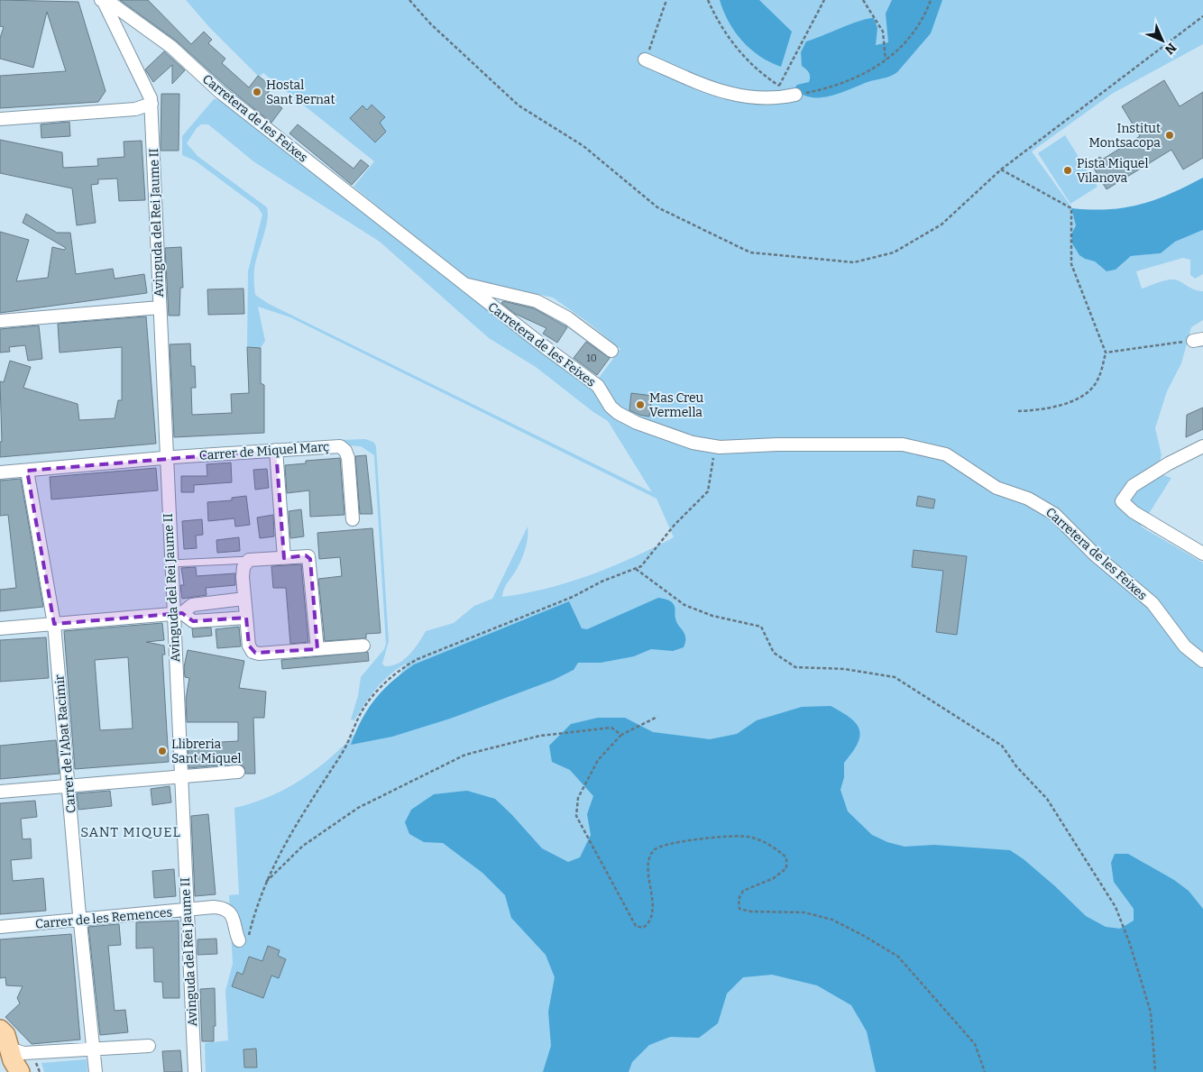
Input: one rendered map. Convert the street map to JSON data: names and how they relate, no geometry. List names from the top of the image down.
{
  "streets": {
    "street": [
      "Carretera de les Feixes",
      "Avinguda del Rei Jaume II",
      "Carrer de Miquel Març",
      "Carrer de l'Abat Racimir",
      "Carrer de les Remences"
    ]
  },
  "crossings": [
    ["Carretera de les Feixes", "Avinguda del Rei Jaume II"],
    ["Avinguda del Rei Jaume II", "Carrer de Miquel Març"],
    ["Avinguda del Rei Jaume II", "Carrer de les Remences"],
    ["Carrer de Miquel Març", "Carrer de l'Abat Racimir"],
    ["Carrer de l'Abat Racimir", "Carrer de les Remences"]
  ],
  "districts": ["SANT MIQUEL"],
  "places": [
    "Hostal Sant Bernat",
    "Institut Montsacopa",
    "Pista Miquel Vilanova",
    "Mas Creu Vermella",
    "Llibreria Sant Miquel"
  ],
  "house_numbers": ["10"],
  "north": "bottom right"
}
